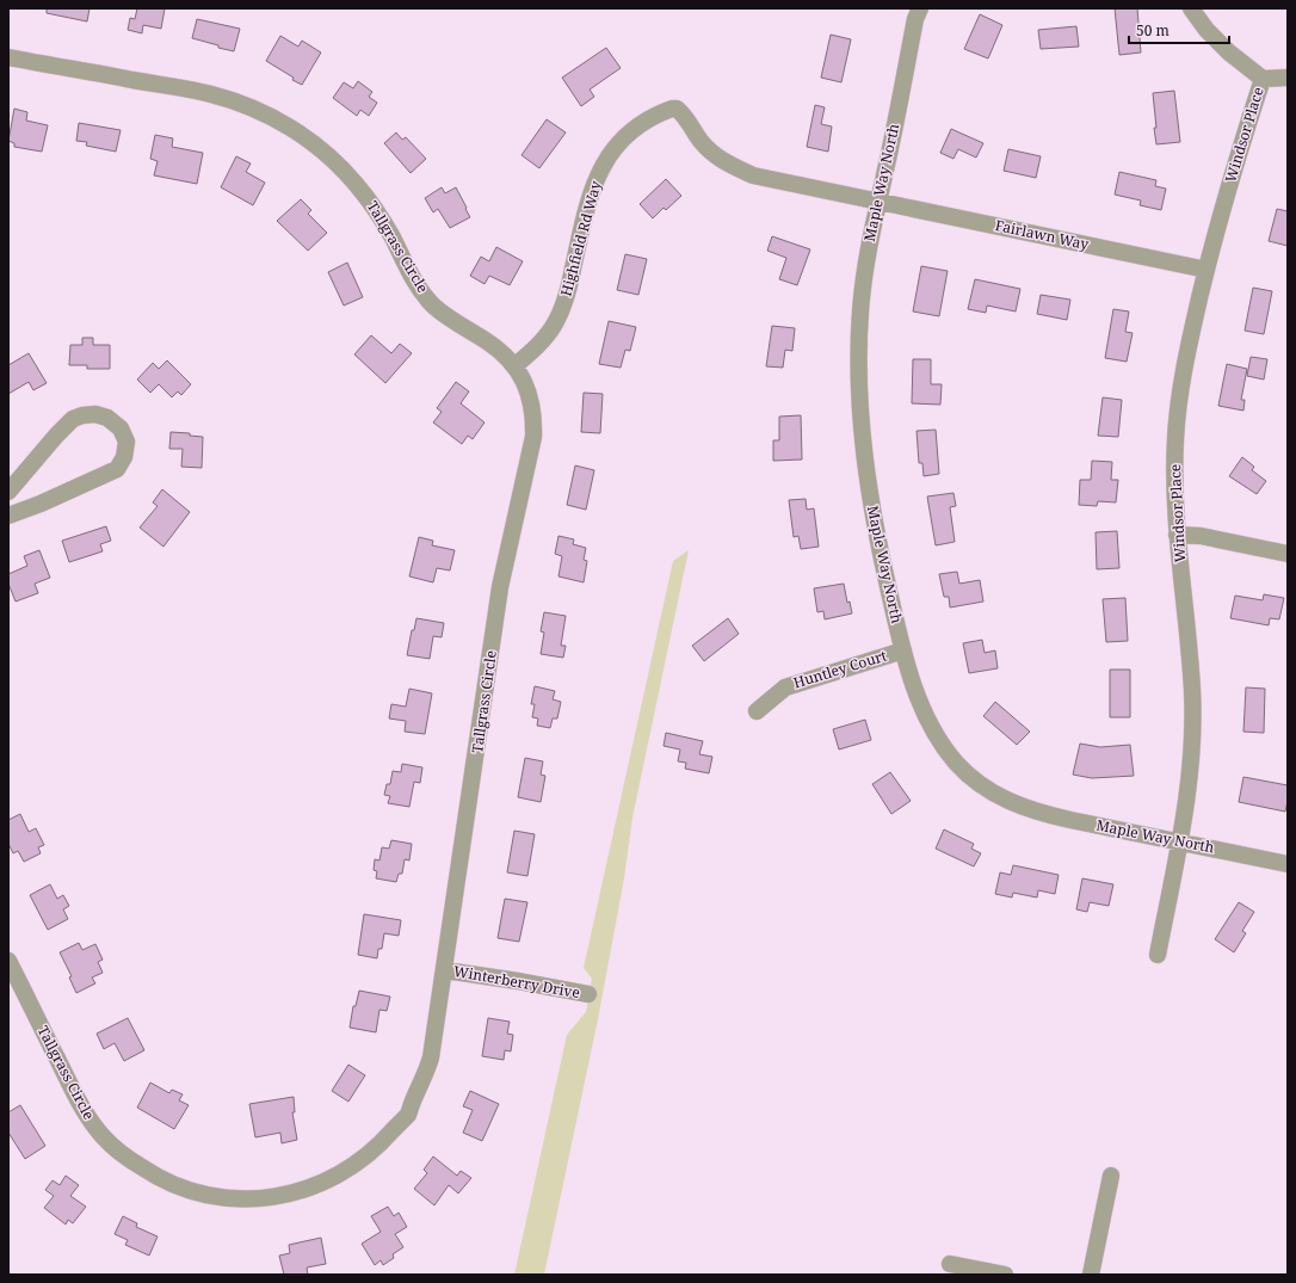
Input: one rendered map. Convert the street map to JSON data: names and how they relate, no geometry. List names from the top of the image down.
{
  "streets": {
    "street": [
      "Windsor Place",
      "Maple Way North",
      "Fairlawn Way",
      "Highfield Rd Way",
      "Tallgrass Circle",
      "Huntley Court",
      "Winterberry Drive"
    ]
  },
  "crossings": [
    ["Windsor Place", "Maple Way North"],
    ["Windsor Place", "Fairlawn Way"],
    ["Maple Way North", "Fairlawn Way"],
    ["Maple Way North", "Highfield Rd Way"],
    ["Maple Way North", "Huntley Court"],
    ["Fairlawn Way", "Highfield Rd Way"],
    ["Highfield Rd Way", "Tallgrass Circle"],
    ["Tallgrass Circle", "Winterberry Drive"]
  ],
  "scale_bar": "50 m"
}
